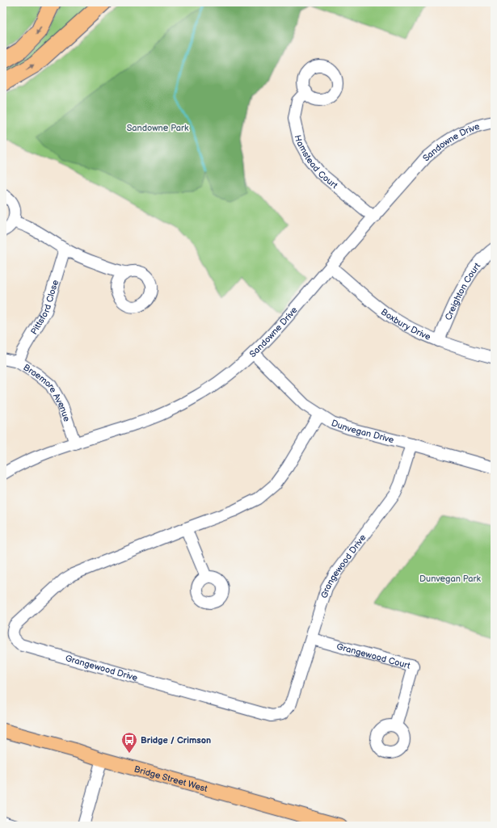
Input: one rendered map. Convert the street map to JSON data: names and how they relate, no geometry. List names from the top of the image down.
{
  "streets": {
    "main road": ["Bridge Street West"],
    "street": [
      "Sandowne Drive",
      "Hamstead Court",
      "Creighton Court",
      "Pittsford Close",
      "Boxbury Drive",
      "Braemore Avenue",
      "Dunvegan Drive",
      "Grangewood Drive",
      "Grangewood Court"
    ]
  },
  "crossings": [
    ["Sandowne Drive", "Hamstead Court"],
    ["Sandowne Drive", "Boxbury Drive"],
    ["Sandowne Drive", "Braemore Avenue"],
    ["Sandowne Drive", "Dunvegan Drive"],
    ["Creighton Court", "Boxbury Drive"],
    ["Pittsford Close", "Braemore Avenue"],
    ["Dunvegan Drive", "Grangewood Drive"],
    ["Grangewood Drive", "Grangewood Court"]
  ],
  "parks": ["Sandowne Park", "Dunvegan Park"],
  "places": {
    "bus stop": ["Bridge / Crimson"]
  }
}
